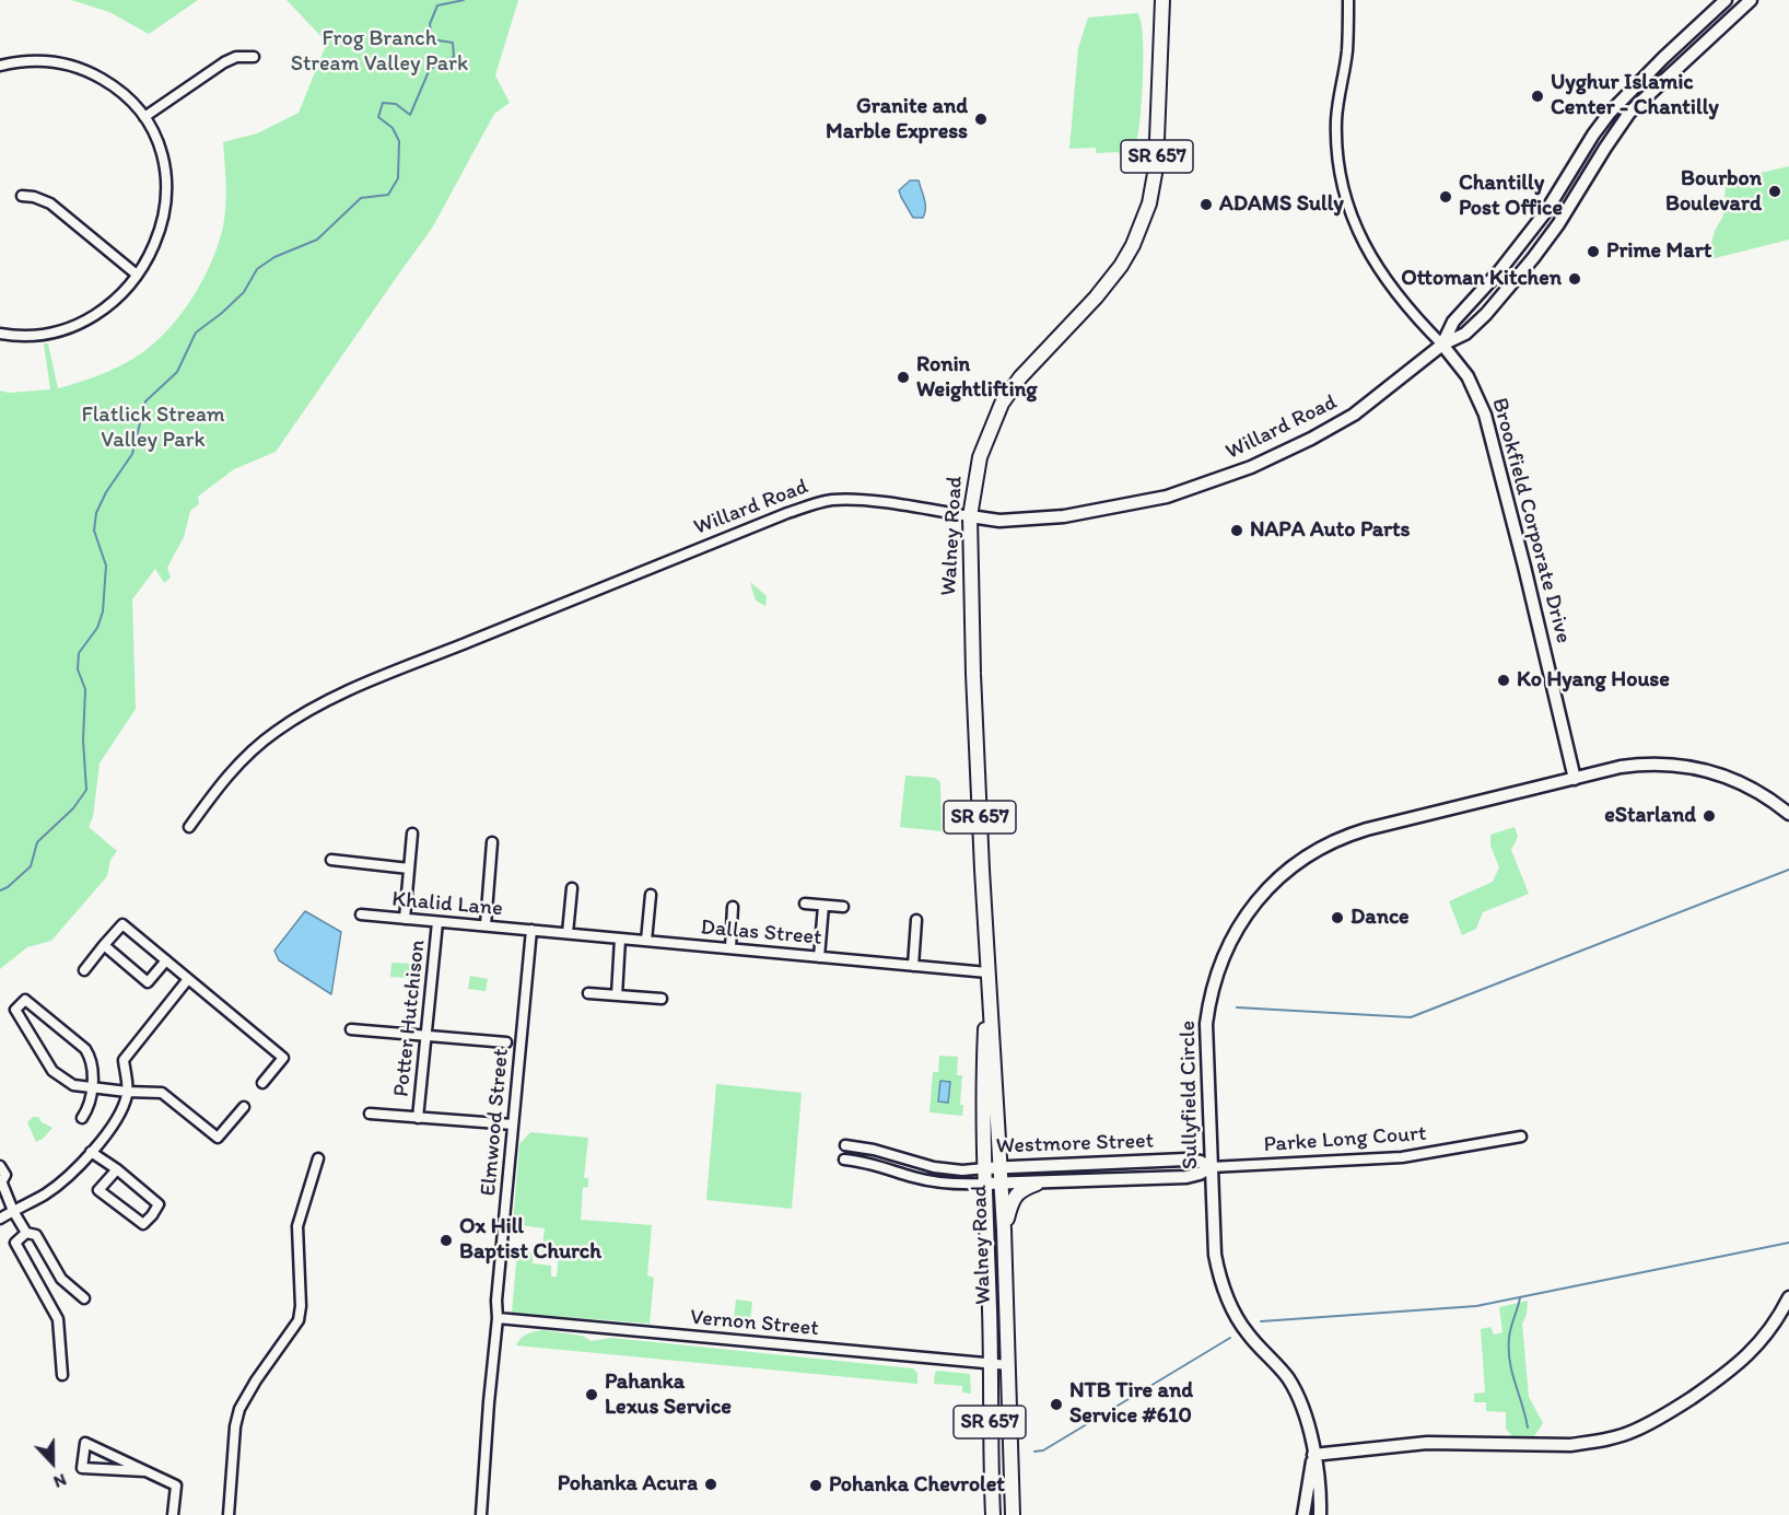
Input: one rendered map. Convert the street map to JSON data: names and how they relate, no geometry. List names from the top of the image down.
{
  "streets": {
    "main road": ["SR 657", "Walney Road"],
    "street": [
      "Willard Road",
      "Brookfield Corporate Drive",
      "Khalid Lane",
      "Dallas Street",
      "Potter Hutchison",
      "Sullyfield Circle",
      "Elmwood Street",
      "Parke Long Court",
      "Westmore Street",
      "Vernon Street"
    ]
  },
  "crossings": [
    ["Willard Road", "Brookfield Corporate Drive"],
    ["Willard Road", "Walney Road"],
    ["Brookfield Corporate Drive", "Sullyfield Circle"],
    ["Walney Road", "Dallas Street"],
    ["Walney Road", "Westmore Street"],
    ["Walney Road", "Vernon Street"],
    ["Khalid Lane", "Dallas Street"],
    ["Khalid Lane", "Potter Hutchison"],
    ["Khalid Lane", "Elmwood Street"],
    ["Dallas Street", "Elmwood Street"],
    ["Sullyfield Circle", "Parke Long Court"],
    ["Sullyfield Circle", "Westmore Street"],
    ["Elmwood Street", "Vernon Street"],
    ["Parke Long Court", "Westmore Street"]
  ],
  "parks": ["Frog Branch Stream Valley Park", "Flatlick Stream Valley Park"],
  "places": [
    "Uyghur Islamic Center - Chantilly",
    "Granite and Marble Express",
    "Bourbon Boulevard",
    "Chantilly Post Office",
    "ADAMS Sully",
    "Prime Mart",
    "Ottoman Kitchen",
    "Ronin Weightlifting",
    "NAPA Auto Parts",
    "Ko Hyang House",
    "eStarland",
    "Dance",
    "Ox Hill Baptist Church",
    "Pahanka Lexus Service",
    "NTB Tire and Service #610",
    "Pohanka Acura",
    "Pohanka Chevrolet"
  ],
  "north": "bottom"
}
